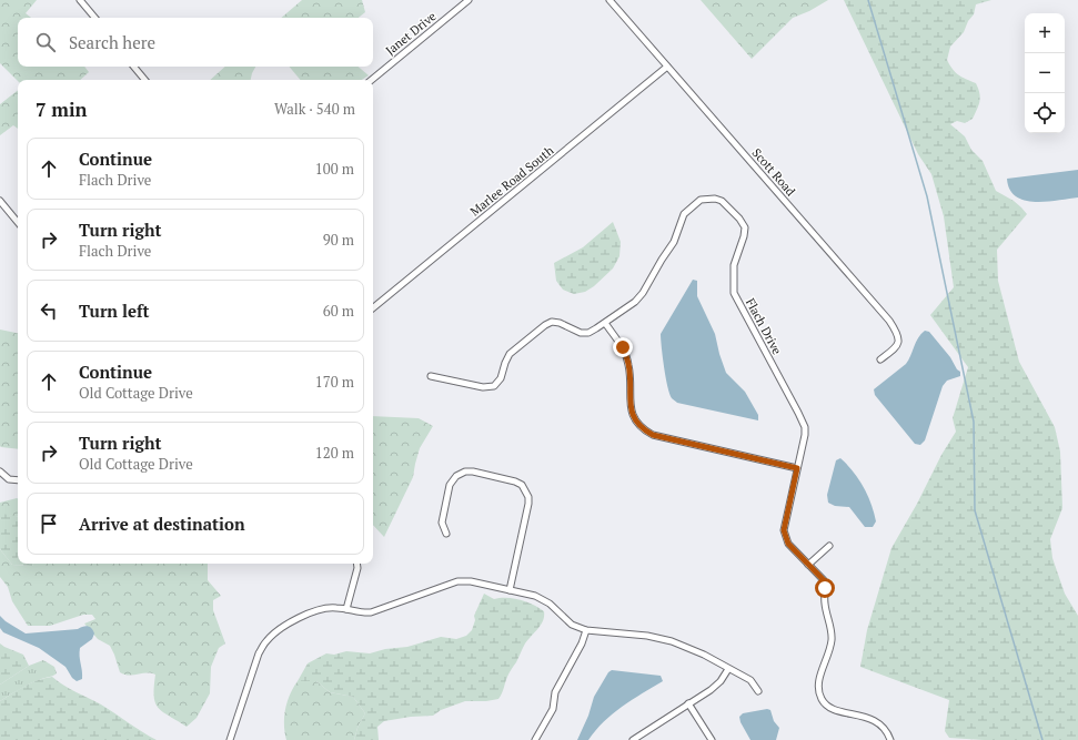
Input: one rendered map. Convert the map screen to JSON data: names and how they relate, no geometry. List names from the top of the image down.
{
  "streets": {
    "street": [
      "Janet Drive",
      "Scott Road",
      "Marlee Road South",
      "Flach Drive"
    ]
  },
  "crossings": [
    ["Scott Road", "Marlee Road South"]
  ],
  "page": {
    "map_buttons": ["+", "−"],
    "search": "Search here",
    "heading": ["7 min", "Walk · 540 m"],
    "list": [
      ["Continue", "Flach Drive", "100 m"],
      ["Turn right", "Flach Drive", "90 m"],
      ["Turn left", "60 m"],
      ["Continue", "Old Cottage Drive", "170 m"],
      ["Turn right", "Old Cottage Drive", "120 m"],
      "Arrive at destination"
    ]
  }
}
